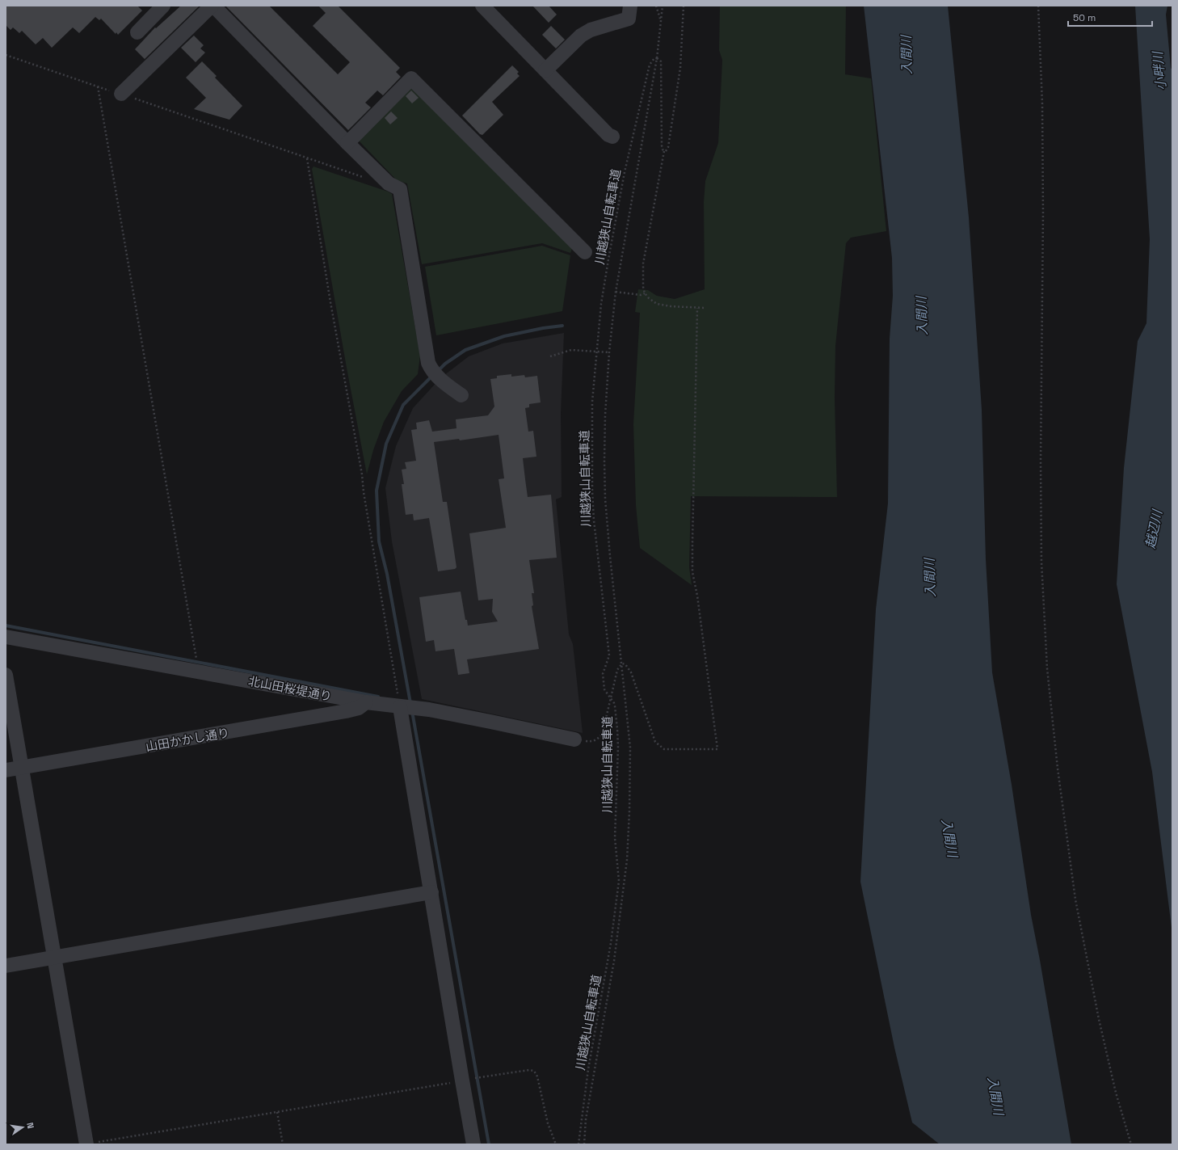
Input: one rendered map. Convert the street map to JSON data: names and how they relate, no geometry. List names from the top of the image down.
{
  "streets": {
    "street": ["北山田桜堤通り", "山田かかし通り"],
    "path": ["川越狭山自転車道"]
  },
  "crossings": [
    ["北山田桜堤通り", "山田かかし通り"]
  ],
  "water": ["入間川", "小畔川", "越辺川"],
  "scale_bar": "50 m",
  "north": "right"
}
